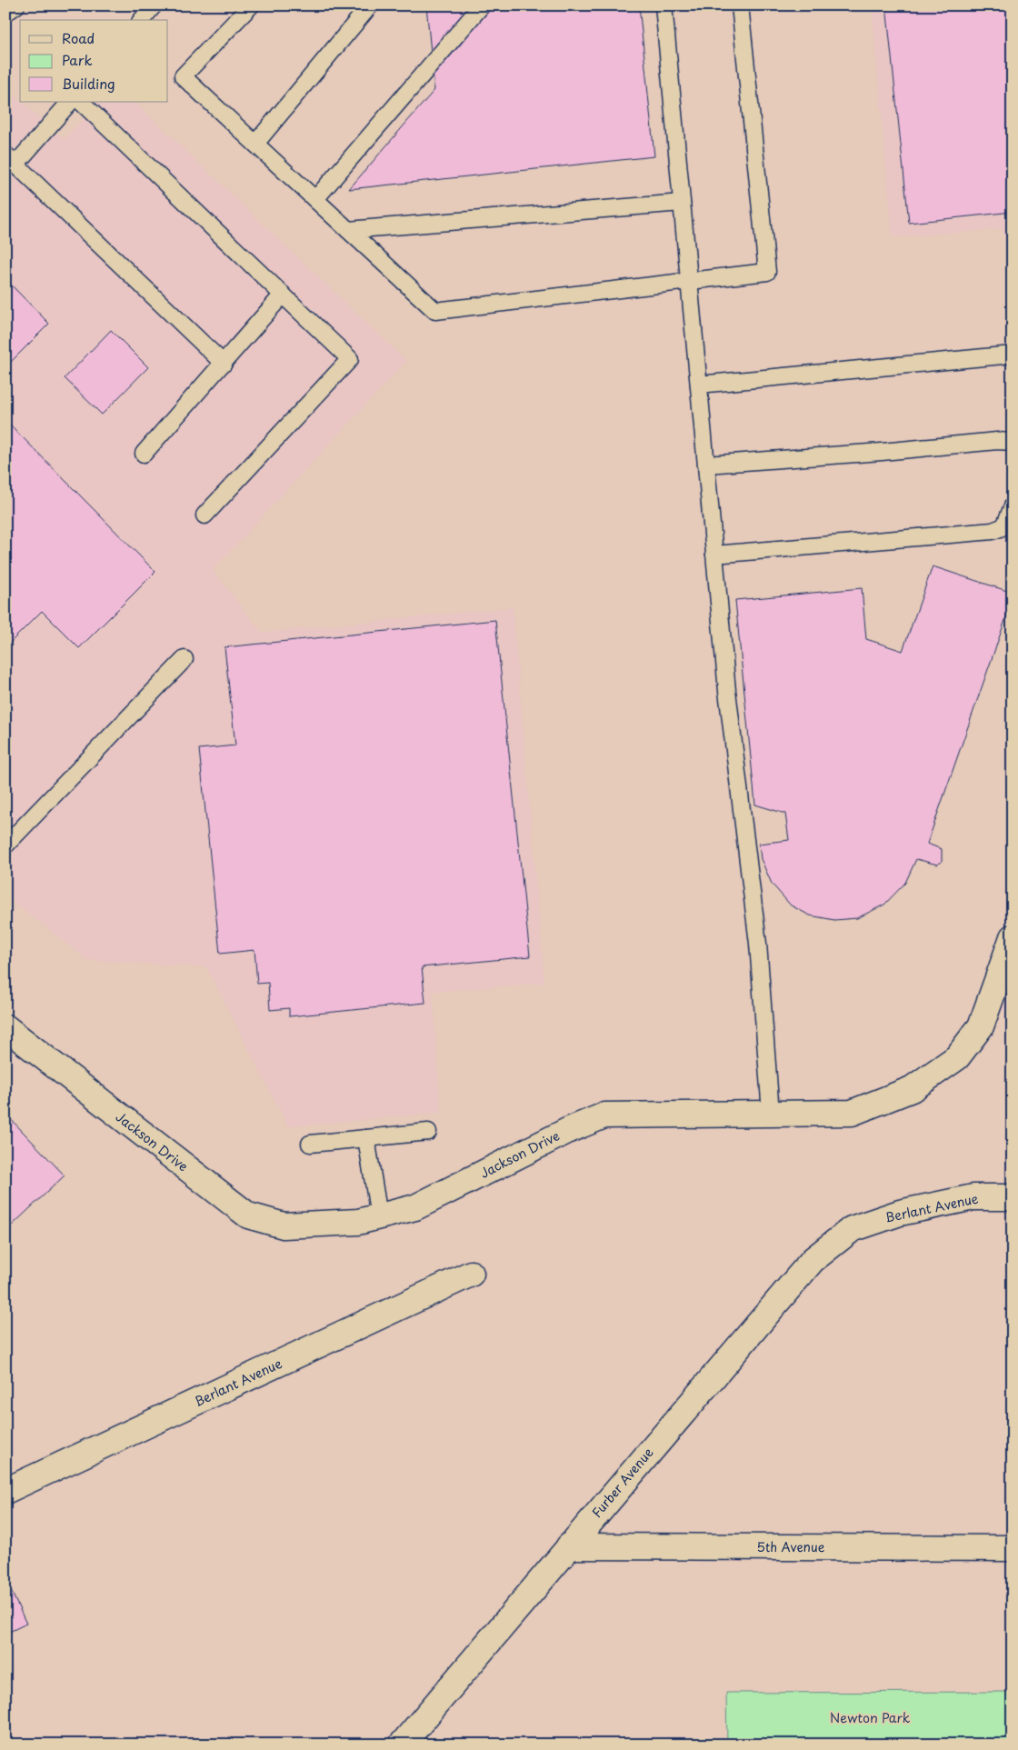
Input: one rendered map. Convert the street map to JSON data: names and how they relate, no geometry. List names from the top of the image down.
{
  "streets": {
    "street": [
      "Jackson Drive",
      "Berlant Avenue",
      "Furber Avenue",
      "5th Avenue"
    ]
  },
  "crossings": [
    ["Berlant Avenue", "Furber Avenue"],
    ["Furber Avenue", "5th Avenue"]
  ],
  "parks": ["Newton Park"],
  "legend": ["Road", "Park", "Building"]
}
